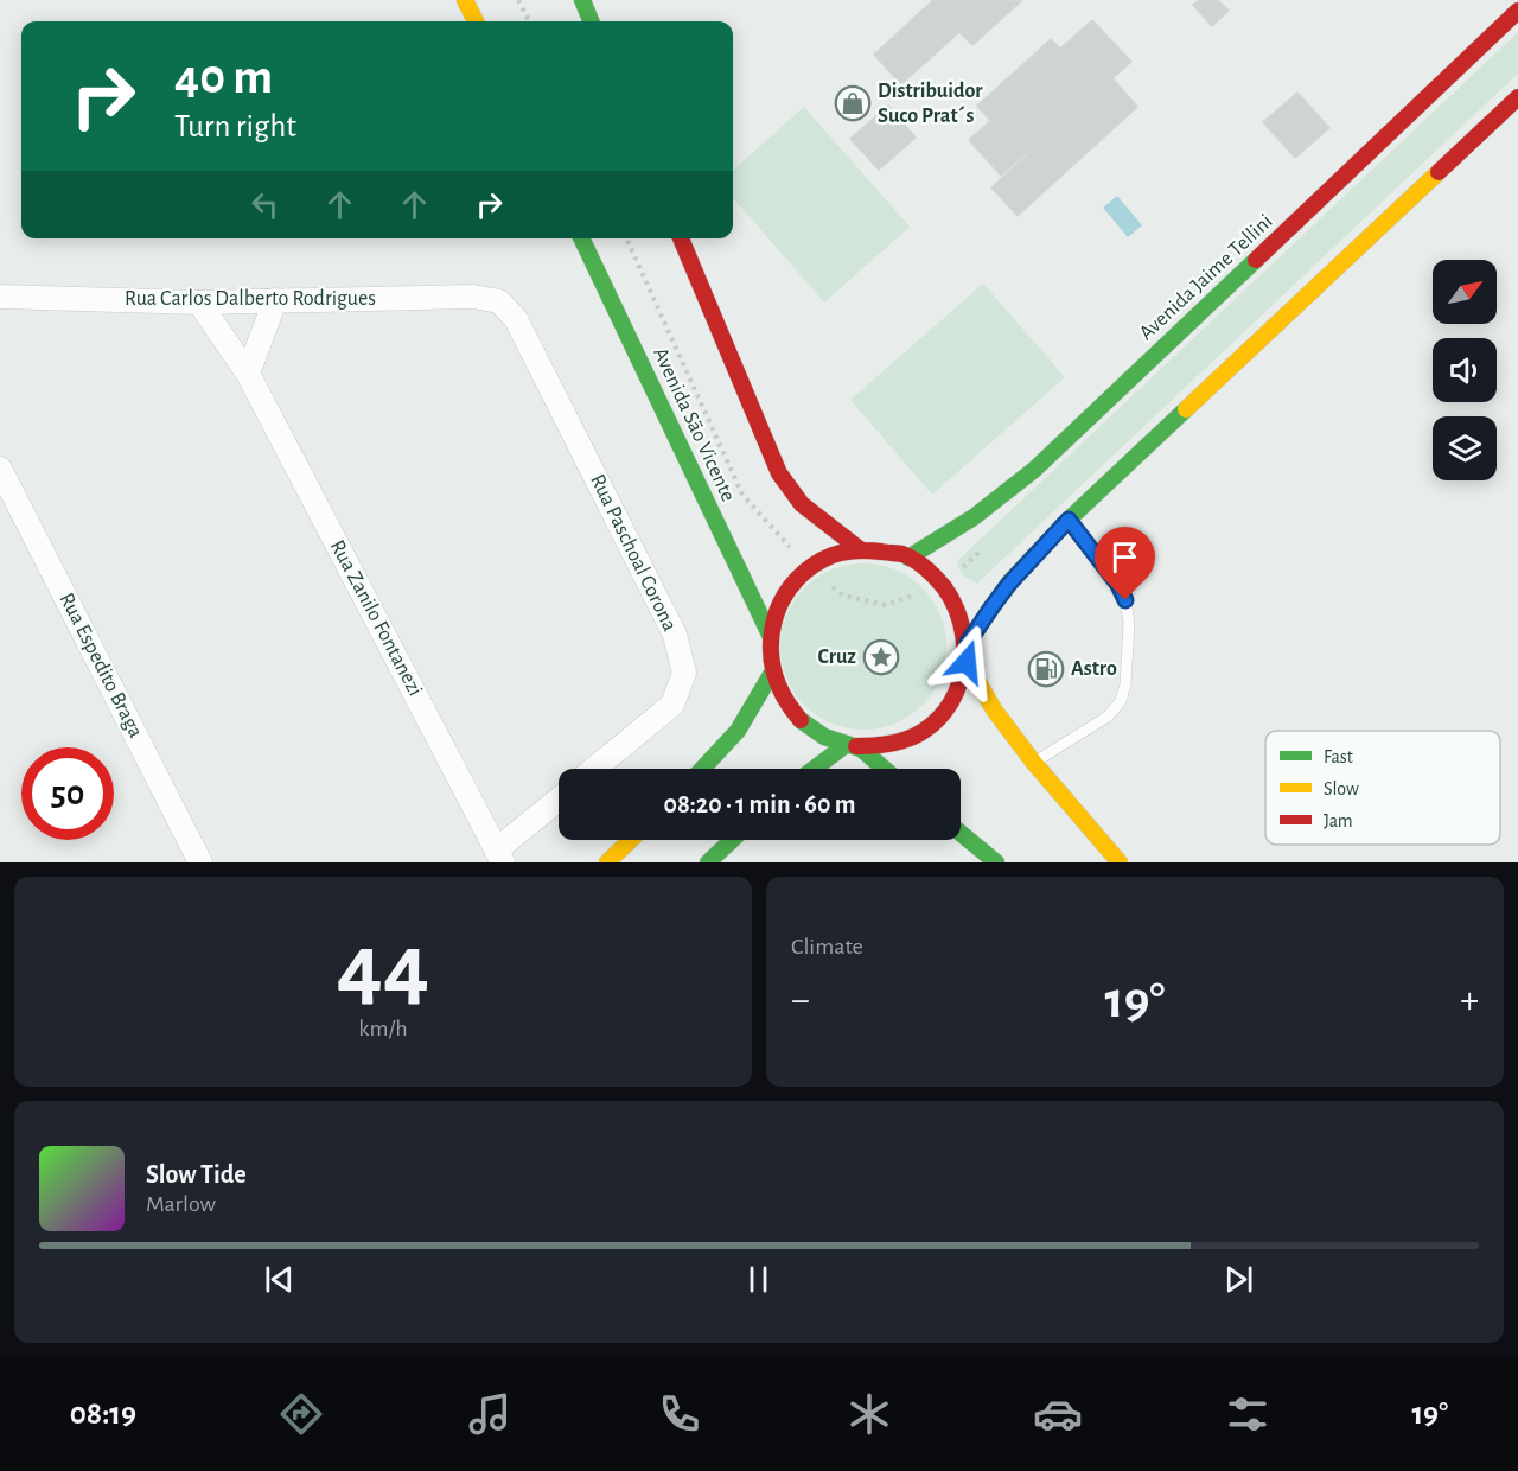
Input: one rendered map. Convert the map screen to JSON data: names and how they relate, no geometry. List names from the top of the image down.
{
  "streets": {
    "main road": ["Avenida Jaime Tellini", "Avenida São Vicente"],
    "street": [
      "Rua Carlos Dalberto Rodrigues",
      "Rua Paschoal Corona",
      "Rua Zanilo Fontanezi",
      "Rua Espedito Braga"
    ]
  },
  "crossings": [
    ["Rua Carlos Dalberto Rodrigues", "Rua Paschoal Corona"],
    ["Rua Carlos Dalberto Rodrigues", "Rua Zanilo Fontanezi"]
  ],
  "places": {
    "shop": ["Distribuidor Suco Prat´s"],
    "place": ["Cruz"],
    "fuel station": ["Astro"]
  },
  "legend": ["Fast", "Slow", "Jam"],
  "north": "top right",
  "page": {
    "turn": ["40 m", "Turn right"],
    "limit": "50",
    "trip": "08:20 · 1 min · 60 m",
    "tile": [
      ["44", "km/h"],
      "Climate"
    ],
    "heat": ["−", "19°", "+"],
    "song": ["Slow Tide", "Marlow"],
    "tabs": ["08:19", "19°"]
  }
}
